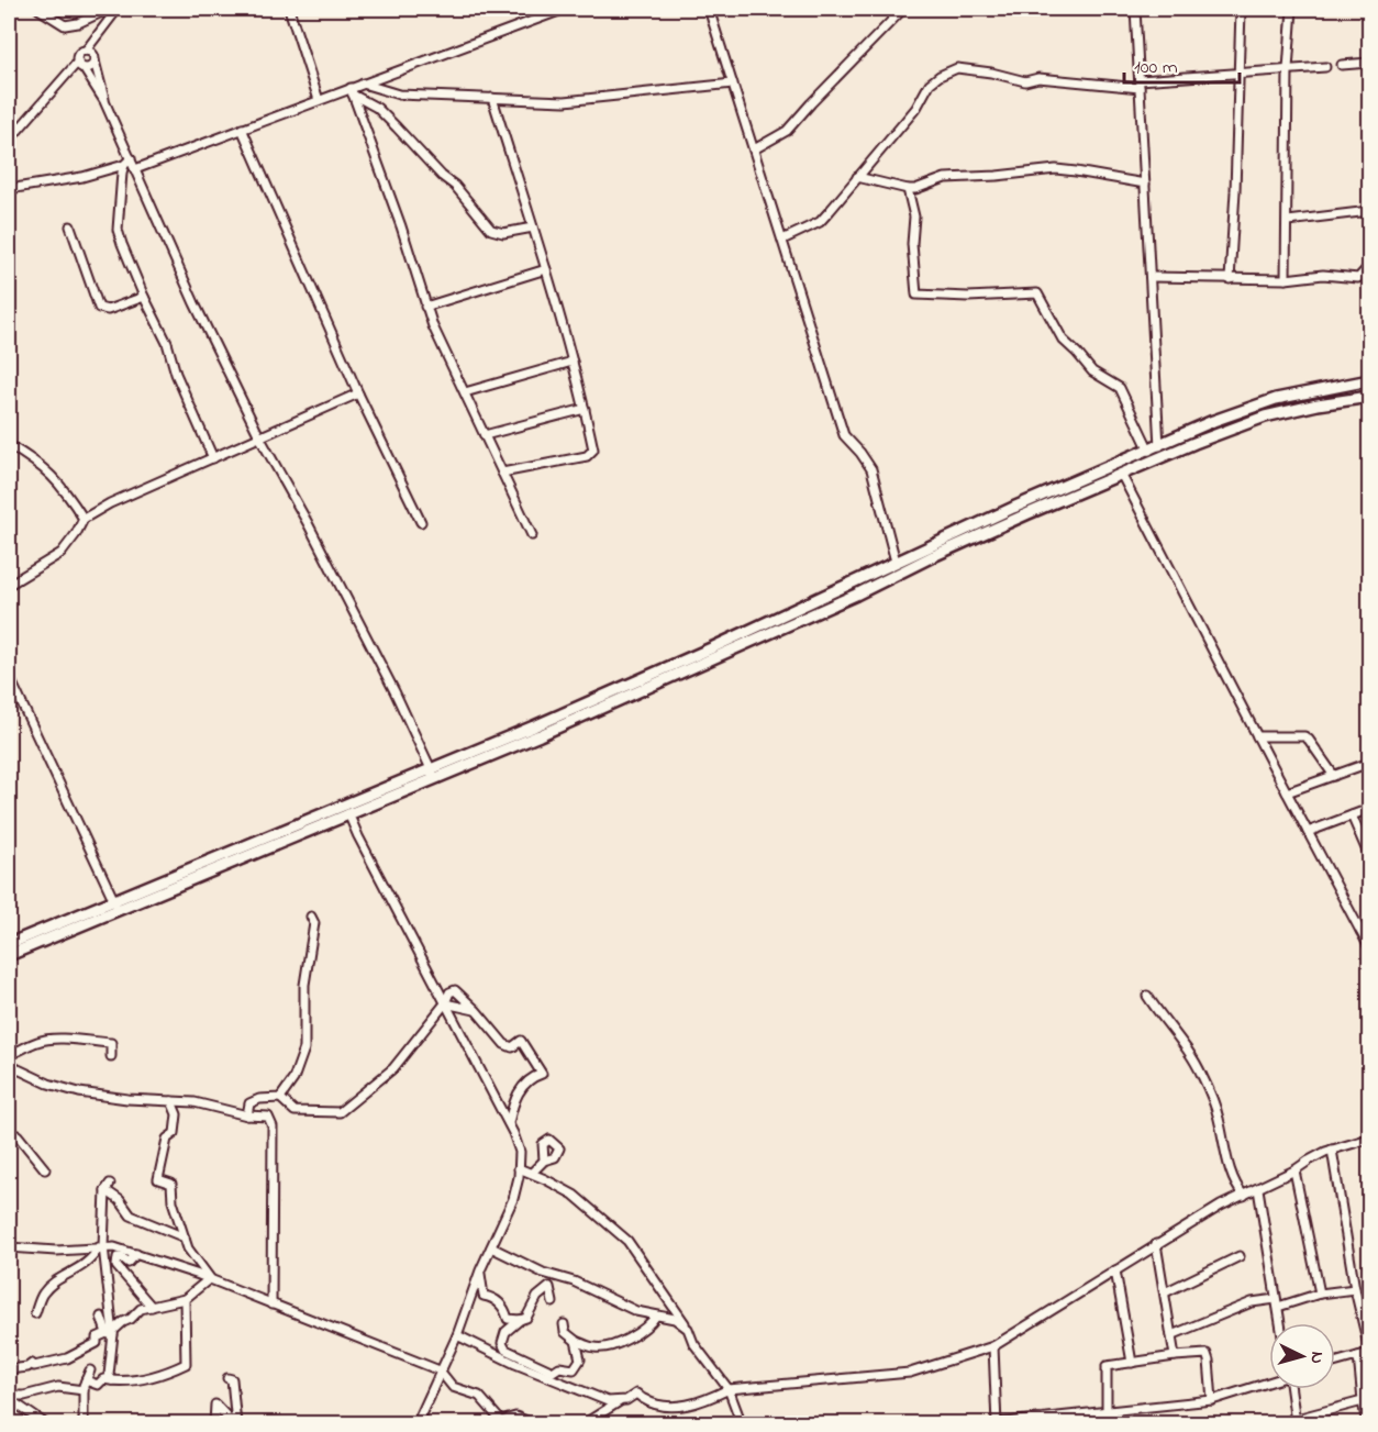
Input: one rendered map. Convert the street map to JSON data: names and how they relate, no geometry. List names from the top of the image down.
{
  "scale_bar": "100 m",
  "north": "right"
}
